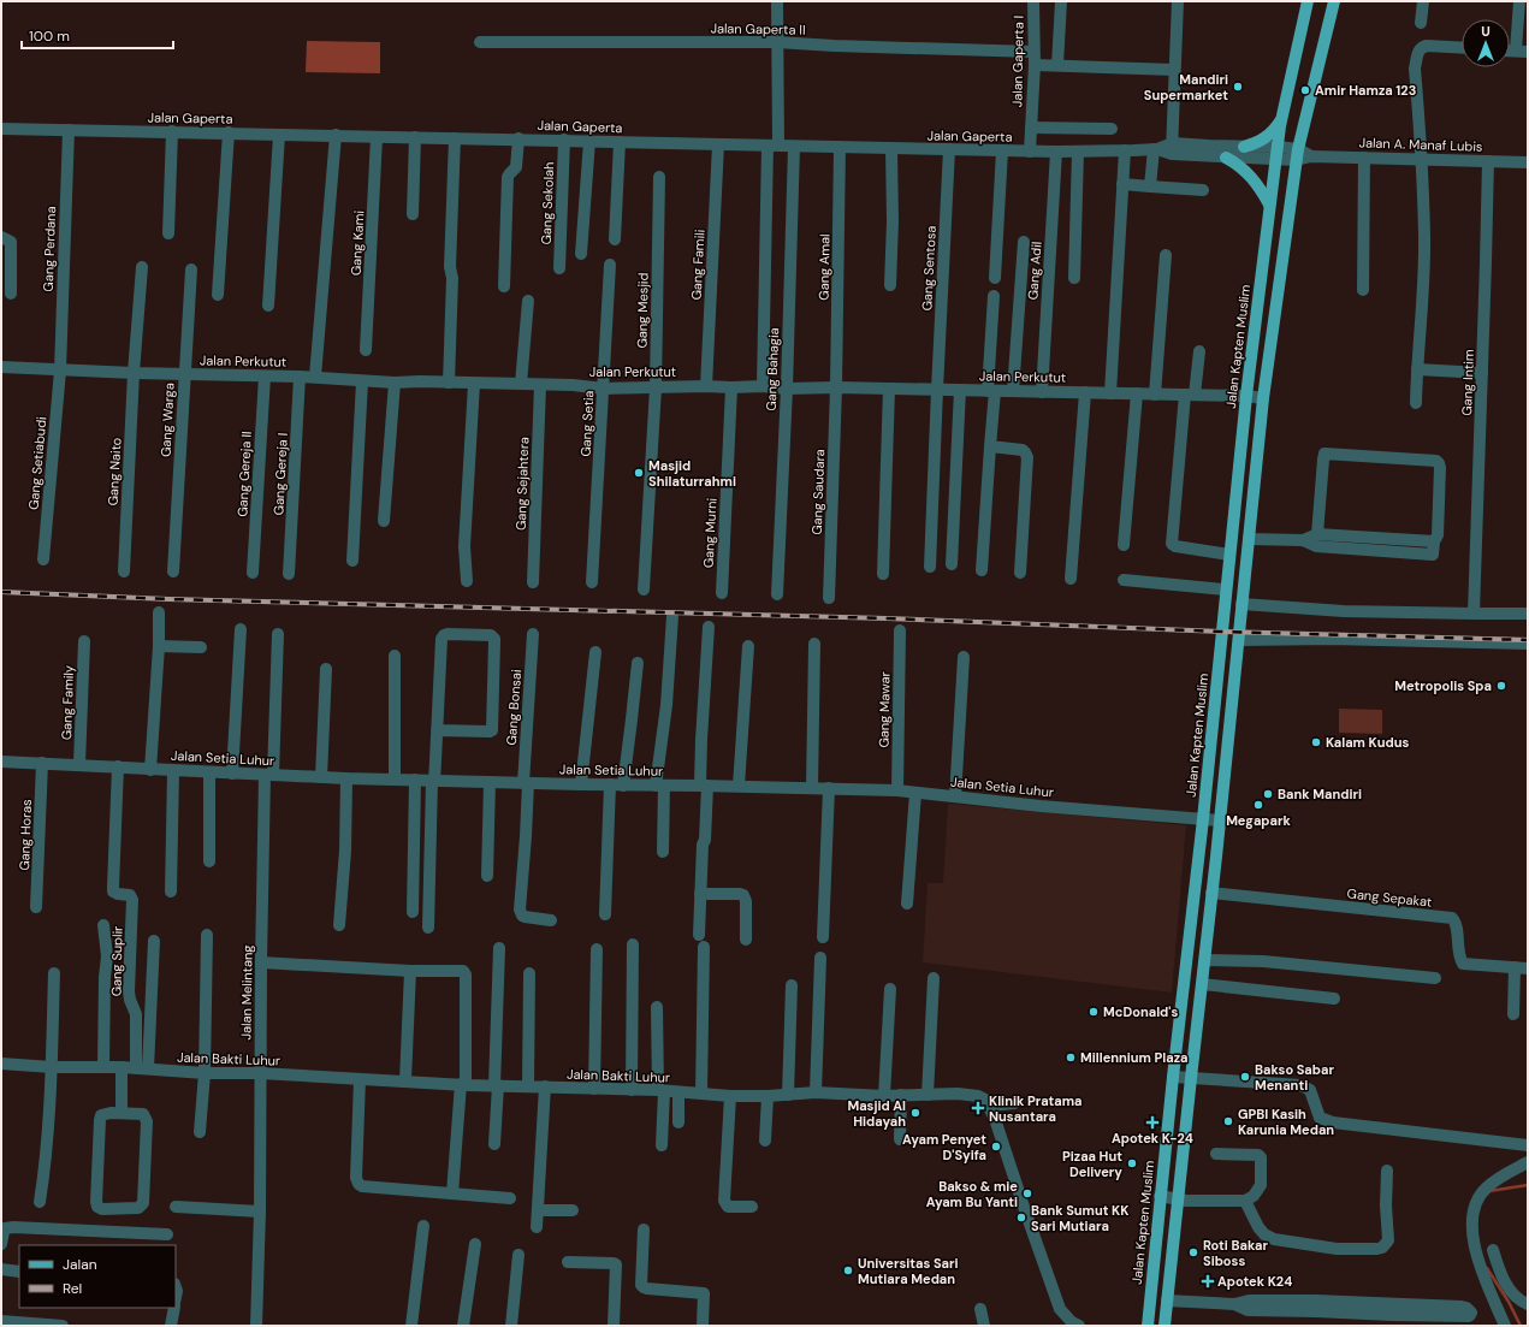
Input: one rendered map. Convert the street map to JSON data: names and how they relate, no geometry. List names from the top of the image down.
{
  "streets": {
    "main road": ["Jalan Kapten Muslim"],
    "street": [
      "Jalan Gaperta II",
      "Jalan Gaperta I",
      "Jalan Gaperta",
      "Jalan A. Manaf Lubis",
      "Gang Sekolah",
      "Gang Kami",
      "Gang Perdana",
      "Gang Famili",
      "Gang Amal",
      "Gang Sentosa",
      "Gang Adil",
      "Gang Mesjid",
      "Jalan Perkutut",
      "Gang Bahagia",
      "Gang Intim",
      "Gang Warga",
      "Gang Setia",
      "Gang Setiabudi",
      "Gang Naito",
      "Gang Gereja II",
      "Gang Gereja I",
      "Gang Sejahtera",
      "Gang Saudara",
      "Gang Murni",
      "Gang Family",
      "Gang Bonsai",
      "Gang Mawar",
      "Jalan Setia Luhur",
      "Gang Horas",
      "Gang Sepakat",
      "Gang Suplir",
      "Jalan Melintang",
      "Jalan Bakti Luhur"
    ]
  },
  "crossings": [
    ["Jalan Gaperta II", "Jalan Gaperta I"],
    ["Jalan Gaperta I", "Jalan Gaperta"],
    ["Jalan Gaperta", "Jalan A. Manaf Lubis"],
    ["Jalan Gaperta", "Gang Sekolah"],
    ["Jalan Gaperta", "Gang Kami"],
    ["Jalan Gaperta", "Gang Perdana"],
    ["Jalan Gaperta", "Gang Famili"],
    ["Jalan Gaperta", "Gang Amal"],
    ["Jalan Gaperta", "Gang Sentosa"],
    ["Jalan Gaperta", "Gang Adil"],
    ["Jalan Gaperta", "Jalan Kapten Muslim"],
    ["Jalan Gaperta", "Gang Bahagia"],
    ["Jalan A. Manaf Lubis", "Gang Intim"],
    ["Gang Perdana", "Jalan Perkutut"],
    ["Gang Perdana", "Gang Setiabudi"],
    ["Gang Famili", "Jalan Perkutut"],
    ["Gang Amal", "Jalan Perkutut"],
    ["Gang Amal", "Gang Saudara"],
    ["Gang Sentosa", "Jalan Perkutut"],
    ["Gang Adil", "Jalan Perkutut"],
    ["Gang Mesjid", "Jalan Perkutut"],
    ["Jalan Kapten Muslim", "Jalan Perkutut"],
    ["Jalan Kapten Muslim", "Jalan Setia Luhur"],
    ["Jalan Perkutut", "Gang Bahagia"],
    ["Jalan Perkutut", "Gang Warga"],
    ["Jalan Perkutut", "Gang Setia"],
    ["Jalan Perkutut", "Gang Setiabudi"],
    ["Jalan Perkutut", "Gang Naito"],
    ["Jalan Perkutut", "Gang Gereja II"],
    ["Jalan Perkutut", "Gang Gereja I"],
    ["Jalan Perkutut", "Gang Sejahtera"],
    ["Jalan Perkutut", "Gang Saudara"],
    ["Jalan Perkutut", "Gang Murni"],
    ["Gang Family", "Jalan Setia Luhur"],
    ["Gang Bonsai", "Jalan Setia Luhur"],
    ["Gang Mawar", "Jalan Setia Luhur"],
    ["Jalan Setia Luhur", "Gang Horas"],
    ["Jalan Setia Luhur", "Gang Suplir"],
    ["Jalan Setia Luhur", "Jalan Melintang"],
    ["Gang Suplir", "Jalan Bakti Luhur"],
    ["Jalan Melintang", "Jalan Bakti Luhur"]
  ],
  "places": {
    "other": [
      "Mandiri Supermarket",
      "Amir Hamza 123",
      "Masjid Shilaturrahmi",
      "Metropolis Spa",
      "Kalam Kudus",
      "Bank Mandiri",
      "Megapark",
      "McDonald's",
      "Millennium Plaza",
      "Bakso Sabar Menanti",
      "Masjid Al Hidayah",
      "GPBI Kasih Karunia Medan",
      "Ayam Penyet D'Syifa",
      "Pizaa Hut Delivery",
      "Bakso & mie Ayam Bu Yanti",
      "Bank Sumut KK Sari Mutiara",
      "Roti Bakar Siboss",
      "Universitas Sari Mutiara Medan"
    ],
    "health": ["Klinik Pratama Nusantara", "Apotek K-24", "Apotek K24"]
  },
  "legend": ["Jalan", "Rel"],
  "scale_bar": "100 m",
  "north": "top"
}
